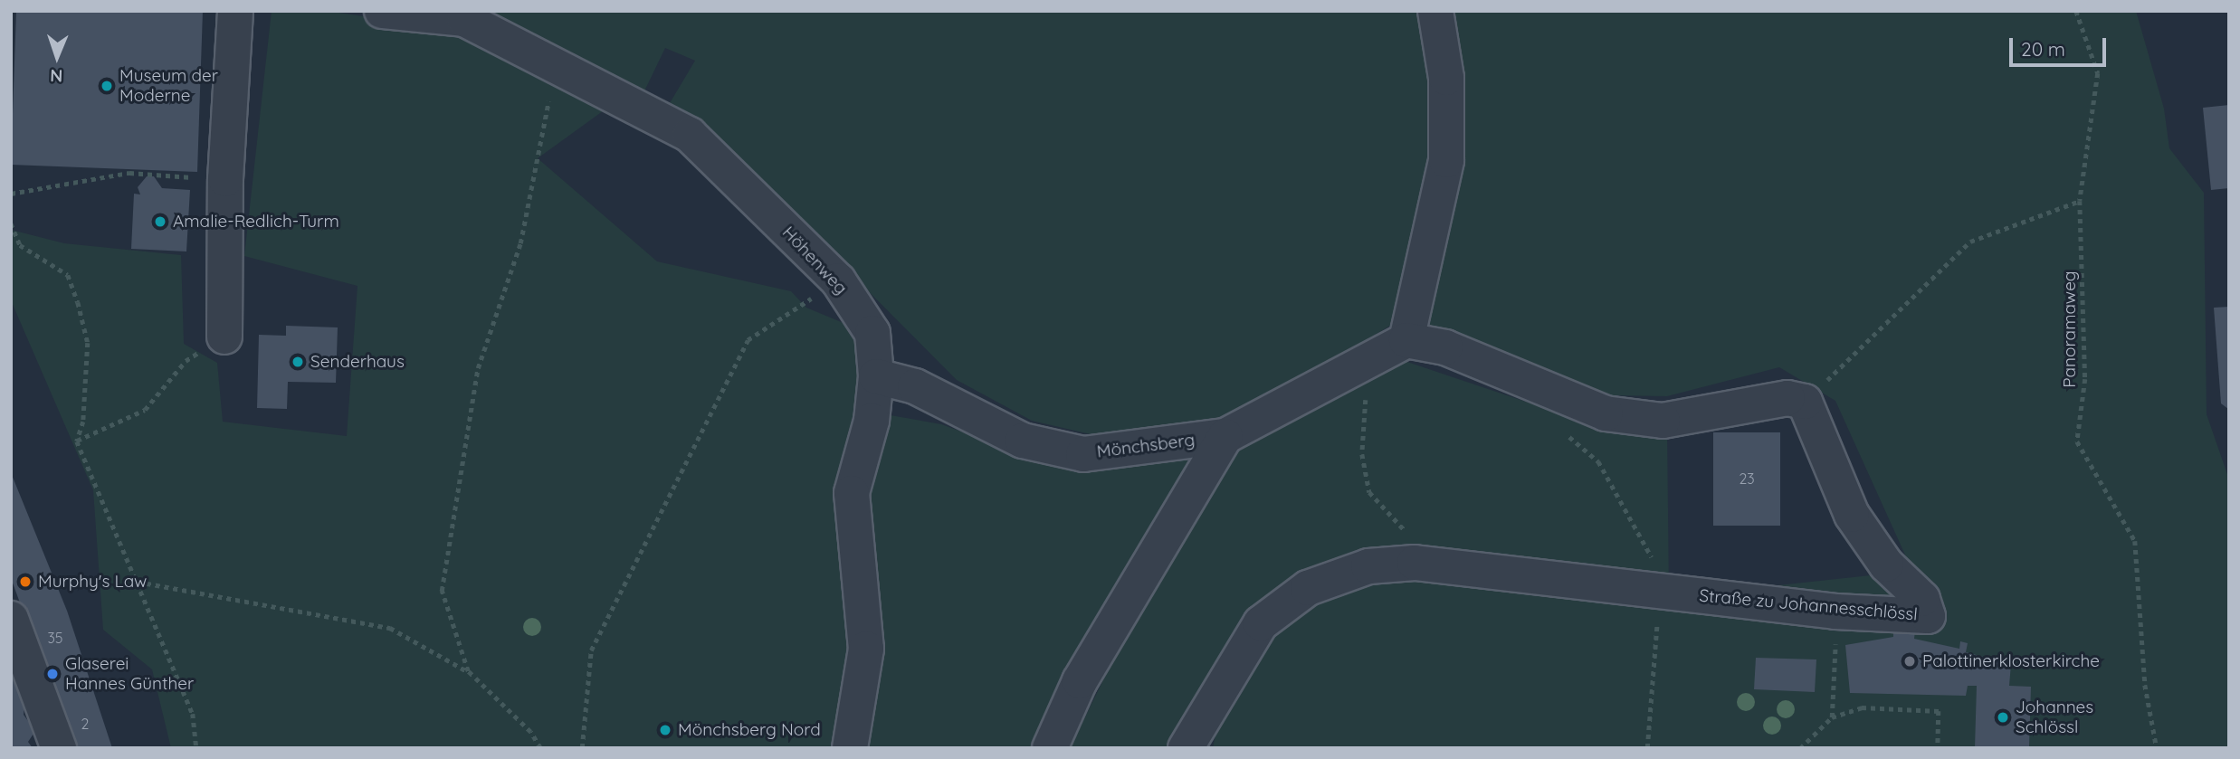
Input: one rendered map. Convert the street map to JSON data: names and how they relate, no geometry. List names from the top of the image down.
{
  "streets": {
    "street": ["Höhenweg", "Mönchsberg", "Straße zu Johannesschlössl"],
    "path": ["Panoramaweg"]
  },
  "crossings": [
    ["Höhenweg", "Mönchsberg"]
  ],
  "places": [
    "Museum der Moderne",
    "Amalie-Redlich-Turm",
    "Senderhaus",
    "Murphy's Law",
    "Palottinerklosterkirche",
    "Glaserei Hannes Günther",
    "Johannes Schlössl",
    "Mönchsberg Nord"
  ],
  "house_numbers": ["23", "35", "2"],
  "scale_bar": "20 m",
  "north": "bottom"
}
